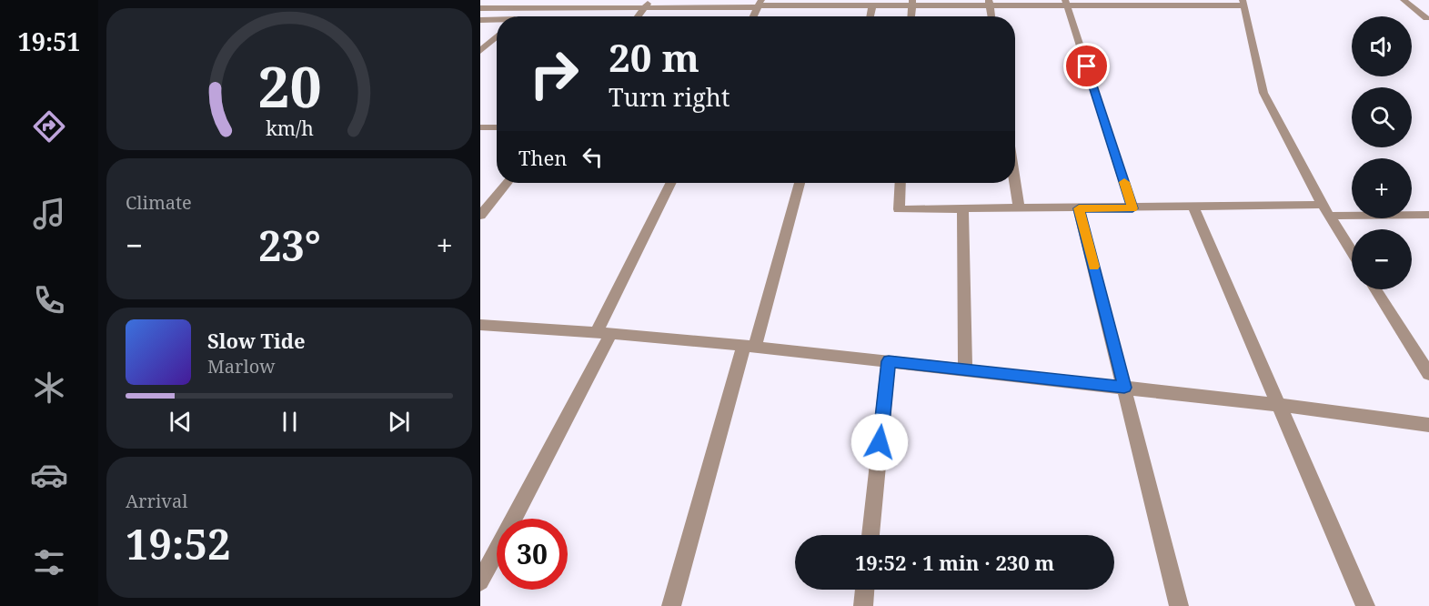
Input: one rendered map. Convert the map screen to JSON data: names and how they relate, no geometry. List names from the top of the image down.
{
  "page": {
    "tabs": "19:51",
    "map_buttons": ["+", "−"],
    "turn": ["20 m", "Turn right"],
    "then": "Then",
    "tile": [
      "Climate",
      ["Arrival", "19:52"]
    ],
    "heat": ["−", "23°", "+"],
    "song": ["Slow Tide", "Marlow"],
    "limit": "30",
    "trip": "19:52 · 1 min · 230 m",
    "gauge": ["20", "km/h"]
  }
}
